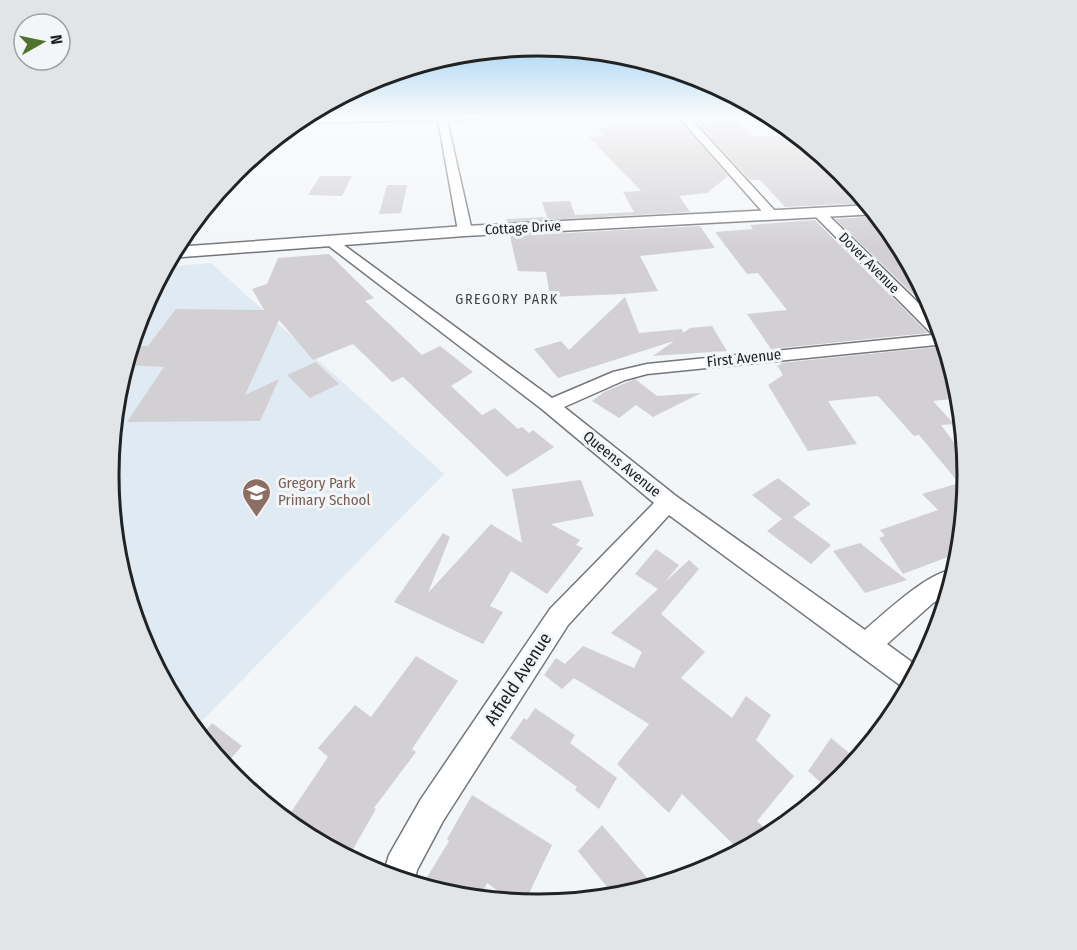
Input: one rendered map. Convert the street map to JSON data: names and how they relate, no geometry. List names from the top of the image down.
{
  "streets": {
    "street": [
      "Cottage Drive",
      "Dover Avenue",
      "First Avenue",
      "Queens Avenue",
      "Atfield Avenue"
    ]
  },
  "crossings": [
    ["Cottage Drive", "Dover Avenue"],
    ["Cottage Drive", "Queens Avenue"],
    ["First Avenue", "Queens Avenue"],
    ["Queens Avenue", "Atfield Avenue"]
  ],
  "districts": ["GREGORY PARK"],
  "places": {
    "school or university": ["Gregory Park Primary School"]
  },
  "north": "right"
}
